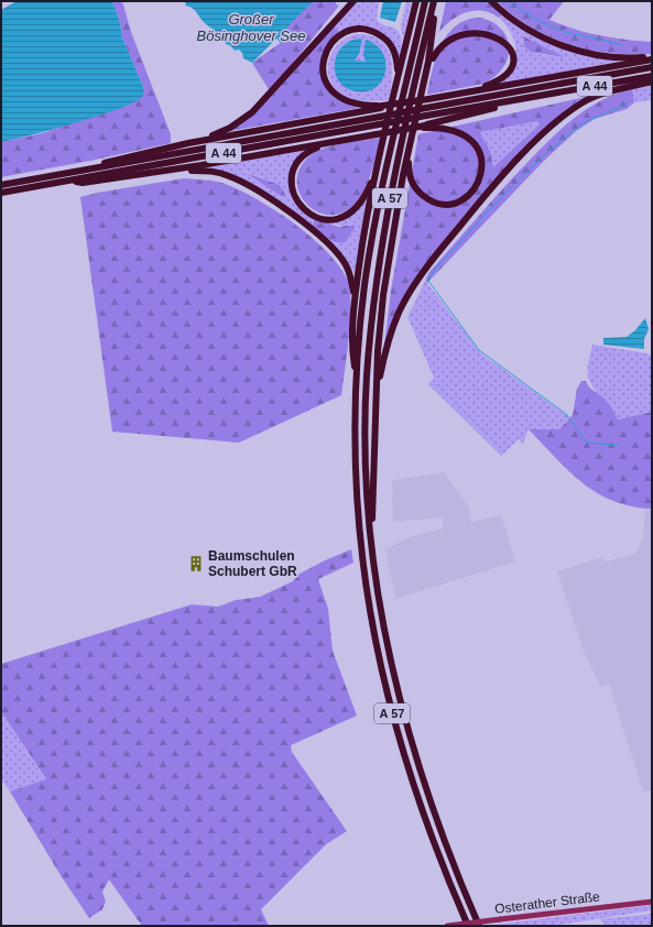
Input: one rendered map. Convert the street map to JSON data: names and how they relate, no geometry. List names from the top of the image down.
{
  "streets": {
    "highway": ["A 44", "A 57"],
    "main road": ["Osterather Straße"]
  },
  "water": ["Großer Bösinghover See"],
  "places": {
    "building": ["Baumschulen Schubert GbR"]
  }
}
